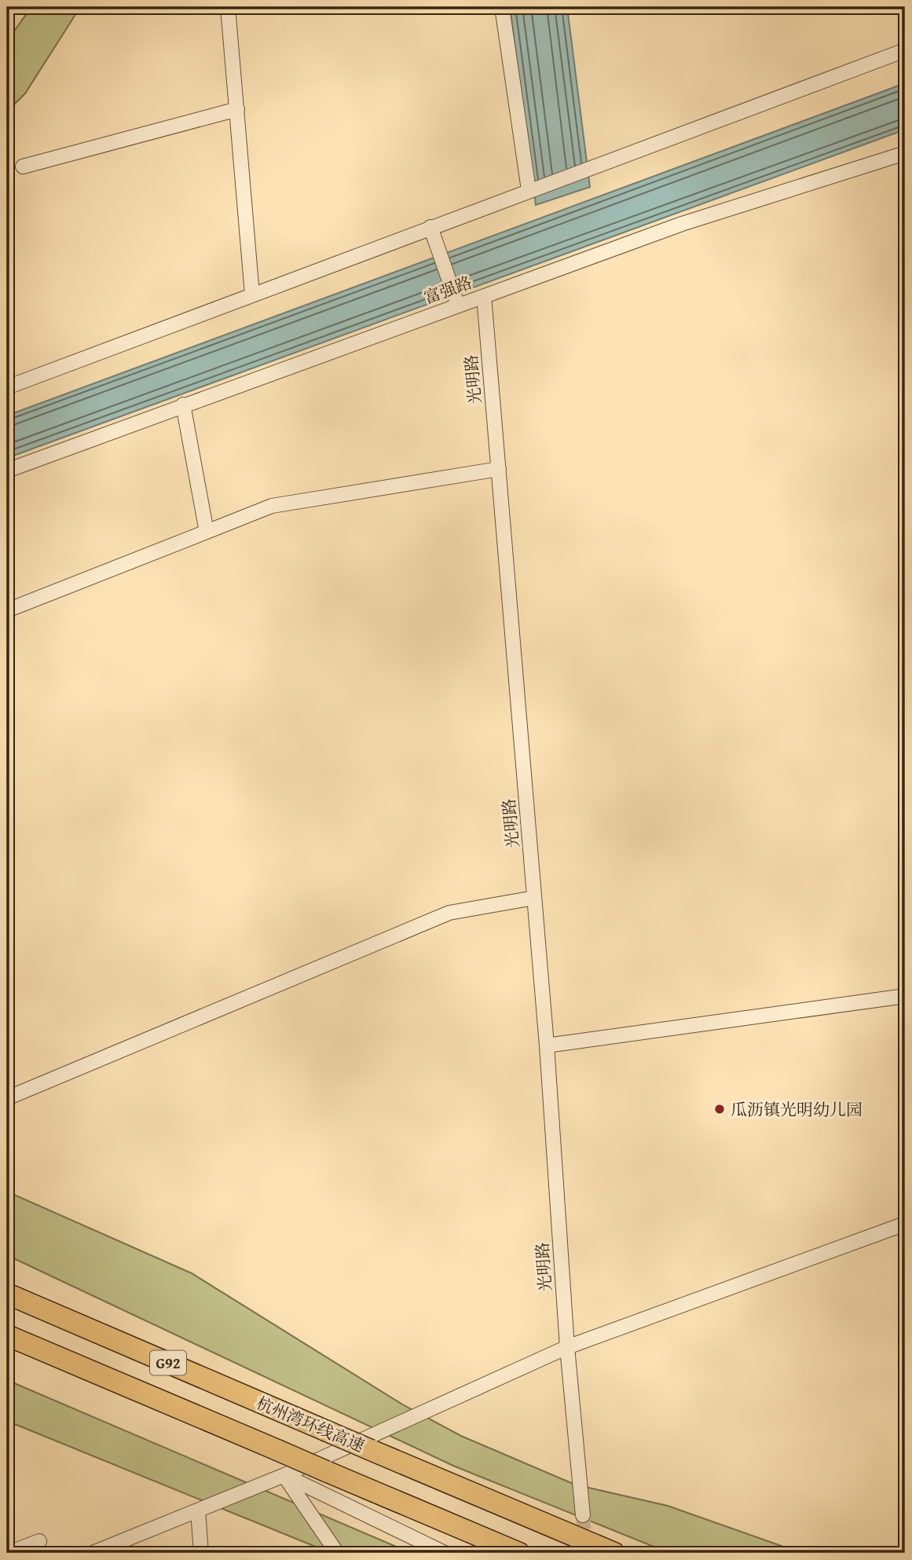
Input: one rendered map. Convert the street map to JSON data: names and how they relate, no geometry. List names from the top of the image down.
{
  "streets": {
    "highway": ["G92", "杭州湾环线高速"],
    "street": ["富强路", "光明路"]
  },
  "crossings": [
    ["富强路", "光明路"]
  ],
  "places": ["瓜沥镇光明幼儿园"]
}
